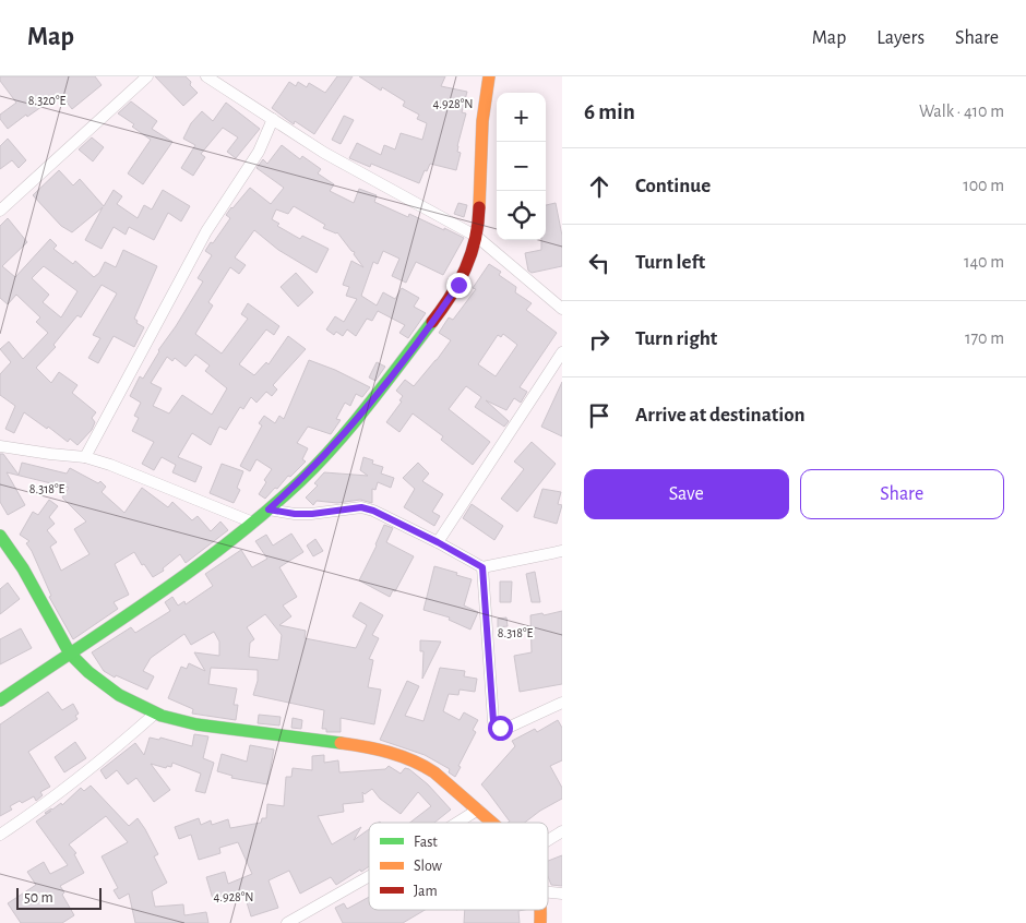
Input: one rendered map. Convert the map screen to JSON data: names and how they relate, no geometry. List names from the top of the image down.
{
  "legend": ["Fast", "Slow", "Jam"],
  "scale_bar": "50 m",
  "page": {
    "header": "Map",
    "nav": ["Map", "Layers", "Share"],
    "heading": ["6 min", "Walk · 410 m"],
    "map_buttons": ["+", "−"],
    "list": [
      ["Continue", "100 m"],
      ["Turn left", "140 m"],
      ["Turn right", "170 m"],
      "Arrive at destination"
    ],
    "buttons": ["Save", "Share"],
    "scale": "50 m"
  },
  "coordinates": ["8.320°E", "4.928°N", "8.318°E"]
}
